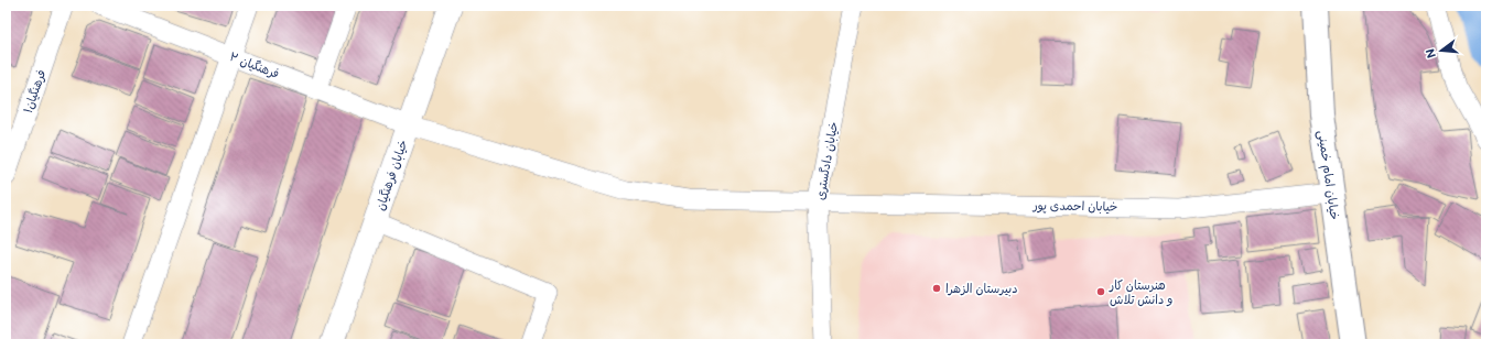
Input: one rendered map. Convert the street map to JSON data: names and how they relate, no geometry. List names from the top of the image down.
{
  "streets": {
    "main road": ["خیابان امام خمینی"],
    "street": [
      "فرهنگیان ۲",
      "فرهنگیان۱",
      "خیابان دادگستری",
      "خیابان فرهنگیان",
      "خیابان احمدی پور"
    ]
  },
  "crossings": [
    ["فرهنگیان ۲", "خیابان فرهنگیان"],
    ["فرهنگیان ۲", "خیابان احمدی پور"],
    ["خیابان دادگستری", "خیابان احمدی پور"],
    ["خیابان فرهنگیان", "خیابان احمدی پور"],
    ["خیابان امام خمینی", "خیابان احمدی پور"]
  ],
  "places": ["دبیرستان الزهرا", "هنرستان کار و دانش تلاش"],
  "north": "left"
}
